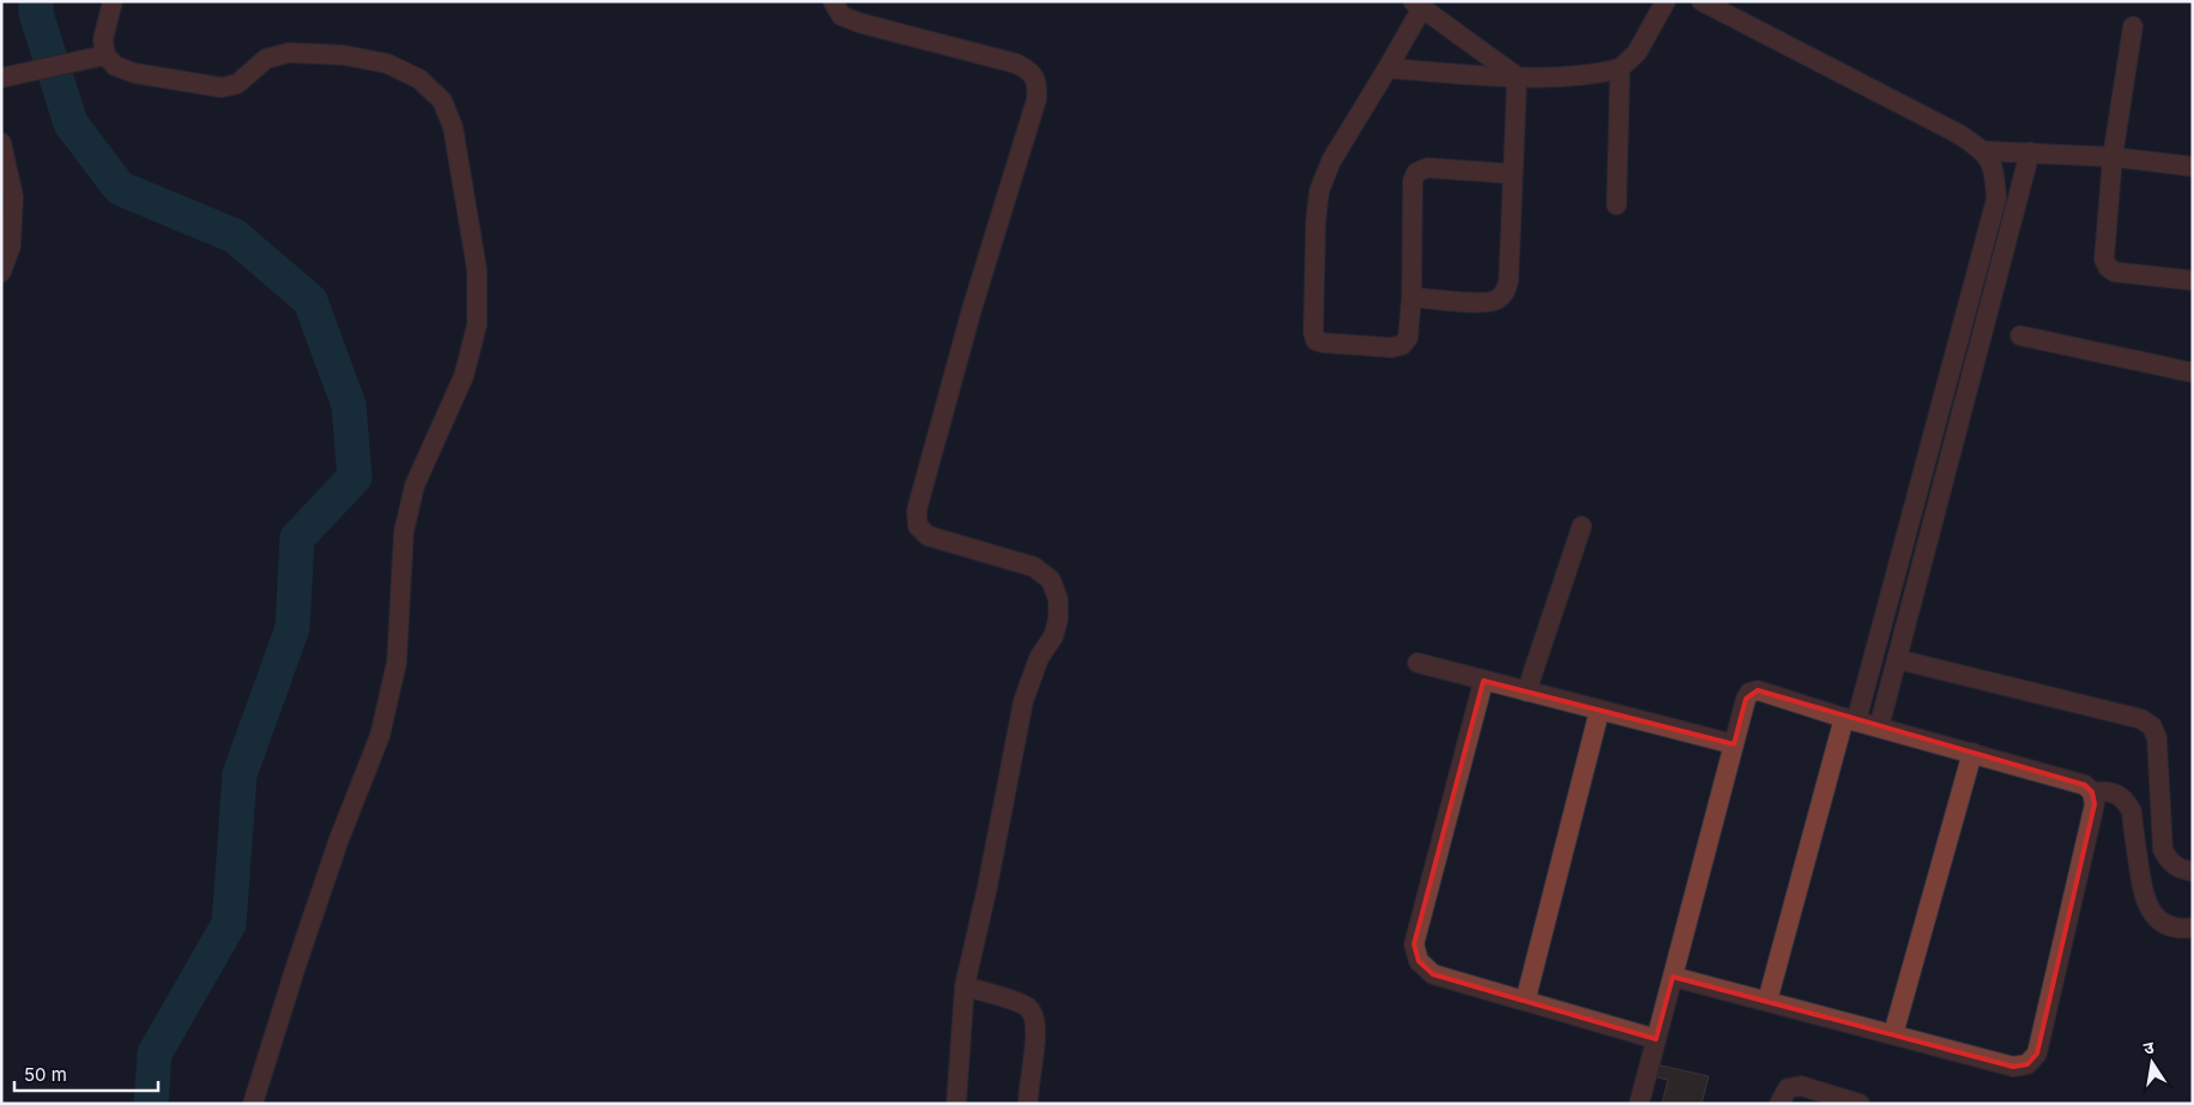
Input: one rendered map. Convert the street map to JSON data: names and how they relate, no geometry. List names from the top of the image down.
{
  "scale_bar": "50 m",
  "north": "top"
}
